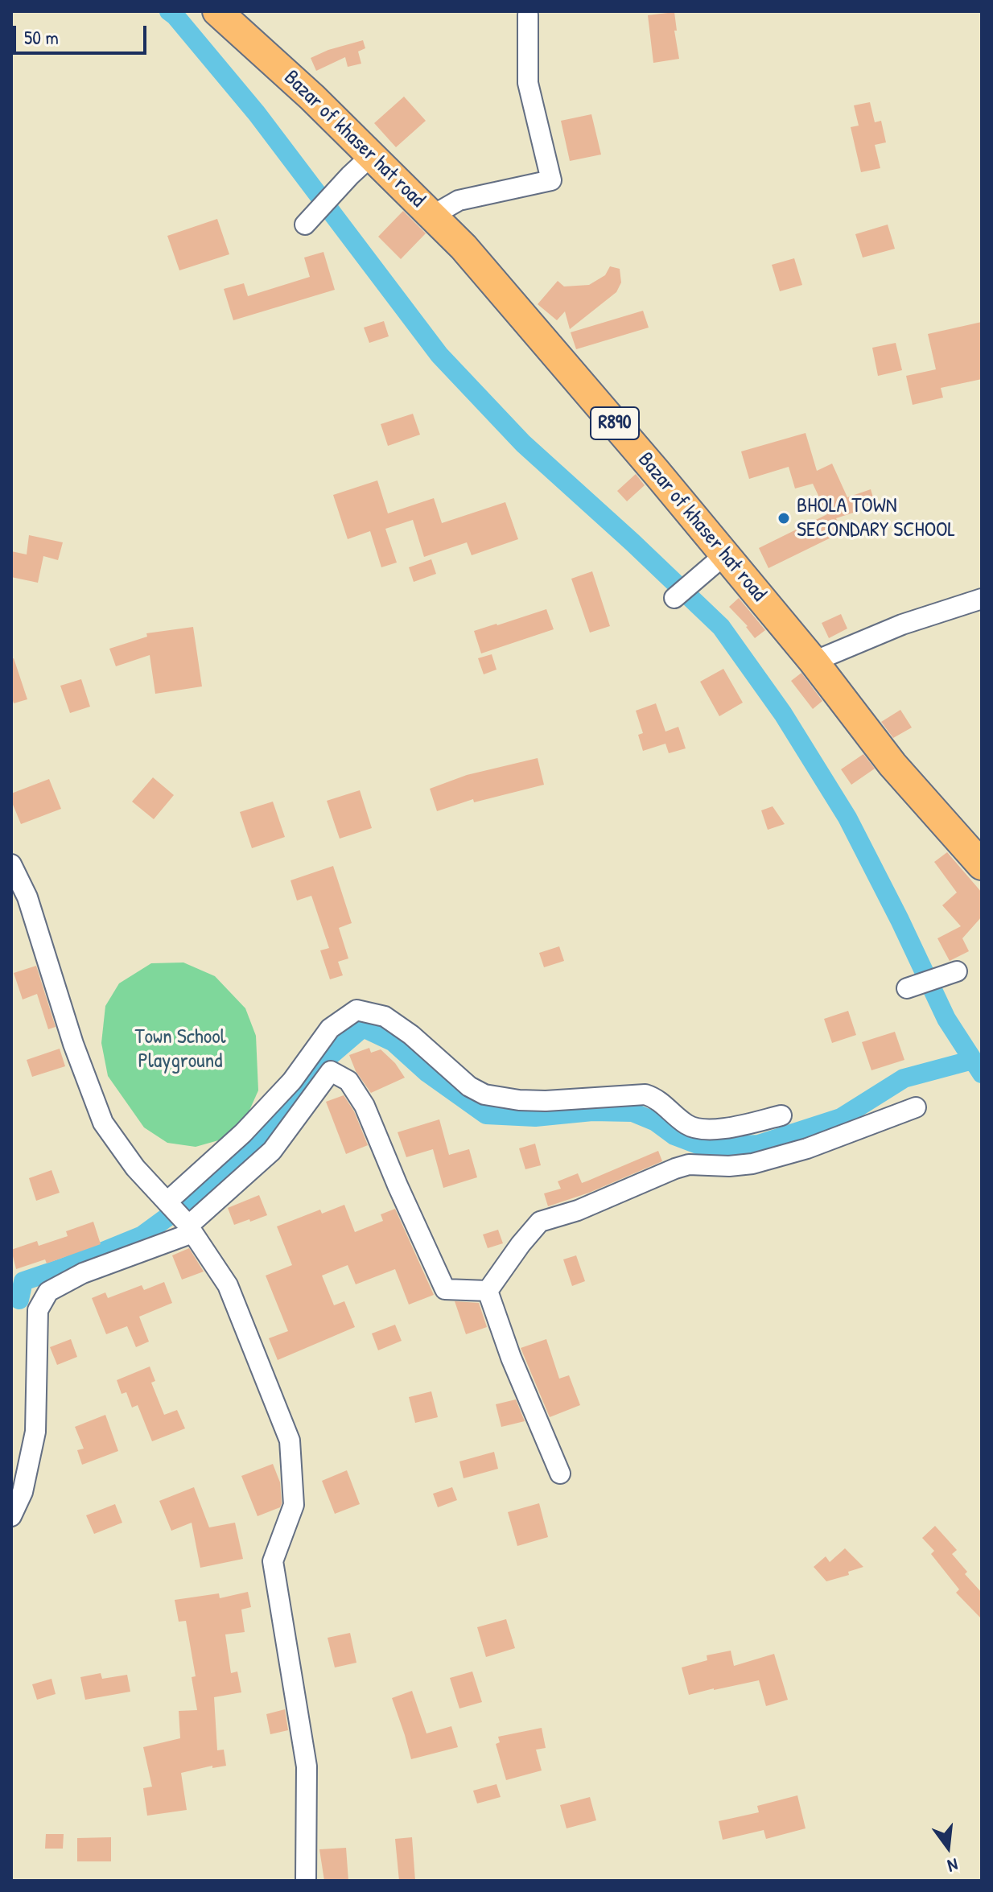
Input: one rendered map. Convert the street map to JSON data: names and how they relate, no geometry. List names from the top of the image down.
{
  "streets": {
    "main road": ["Bazar of khaser hat road", "R890"]
  },
  "parks": ["Town School Playground"],
  "places": ["BHOLA TOWN SECONDARY SCHOOL"],
  "scale_bar": "50 m",
  "north": "bottom"
}
